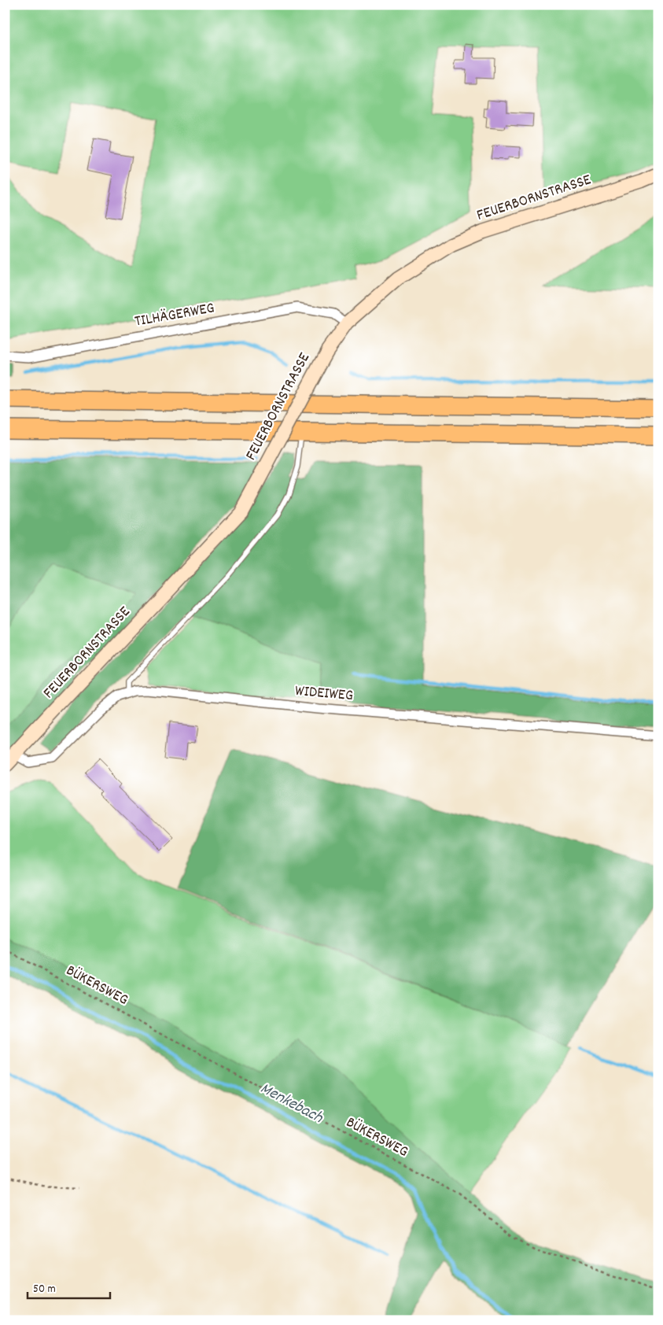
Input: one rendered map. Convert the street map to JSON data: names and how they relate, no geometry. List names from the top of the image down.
{
  "streets": {
    "street": ["FEUERBORNSTRASSE", "TILHÄGERWEG", "WIDEIWEG"],
    "path": ["BÜKERSWEG"]
  },
  "crossings": [
    ["FEUERBORNSTRASSE", "TILHÄGERWEG"],
    ["FEUERBORNSTRASSE", "WIDEIWEG"]
  ],
  "water": ["Menkebach"],
  "scale_bar": "50 m"
}
